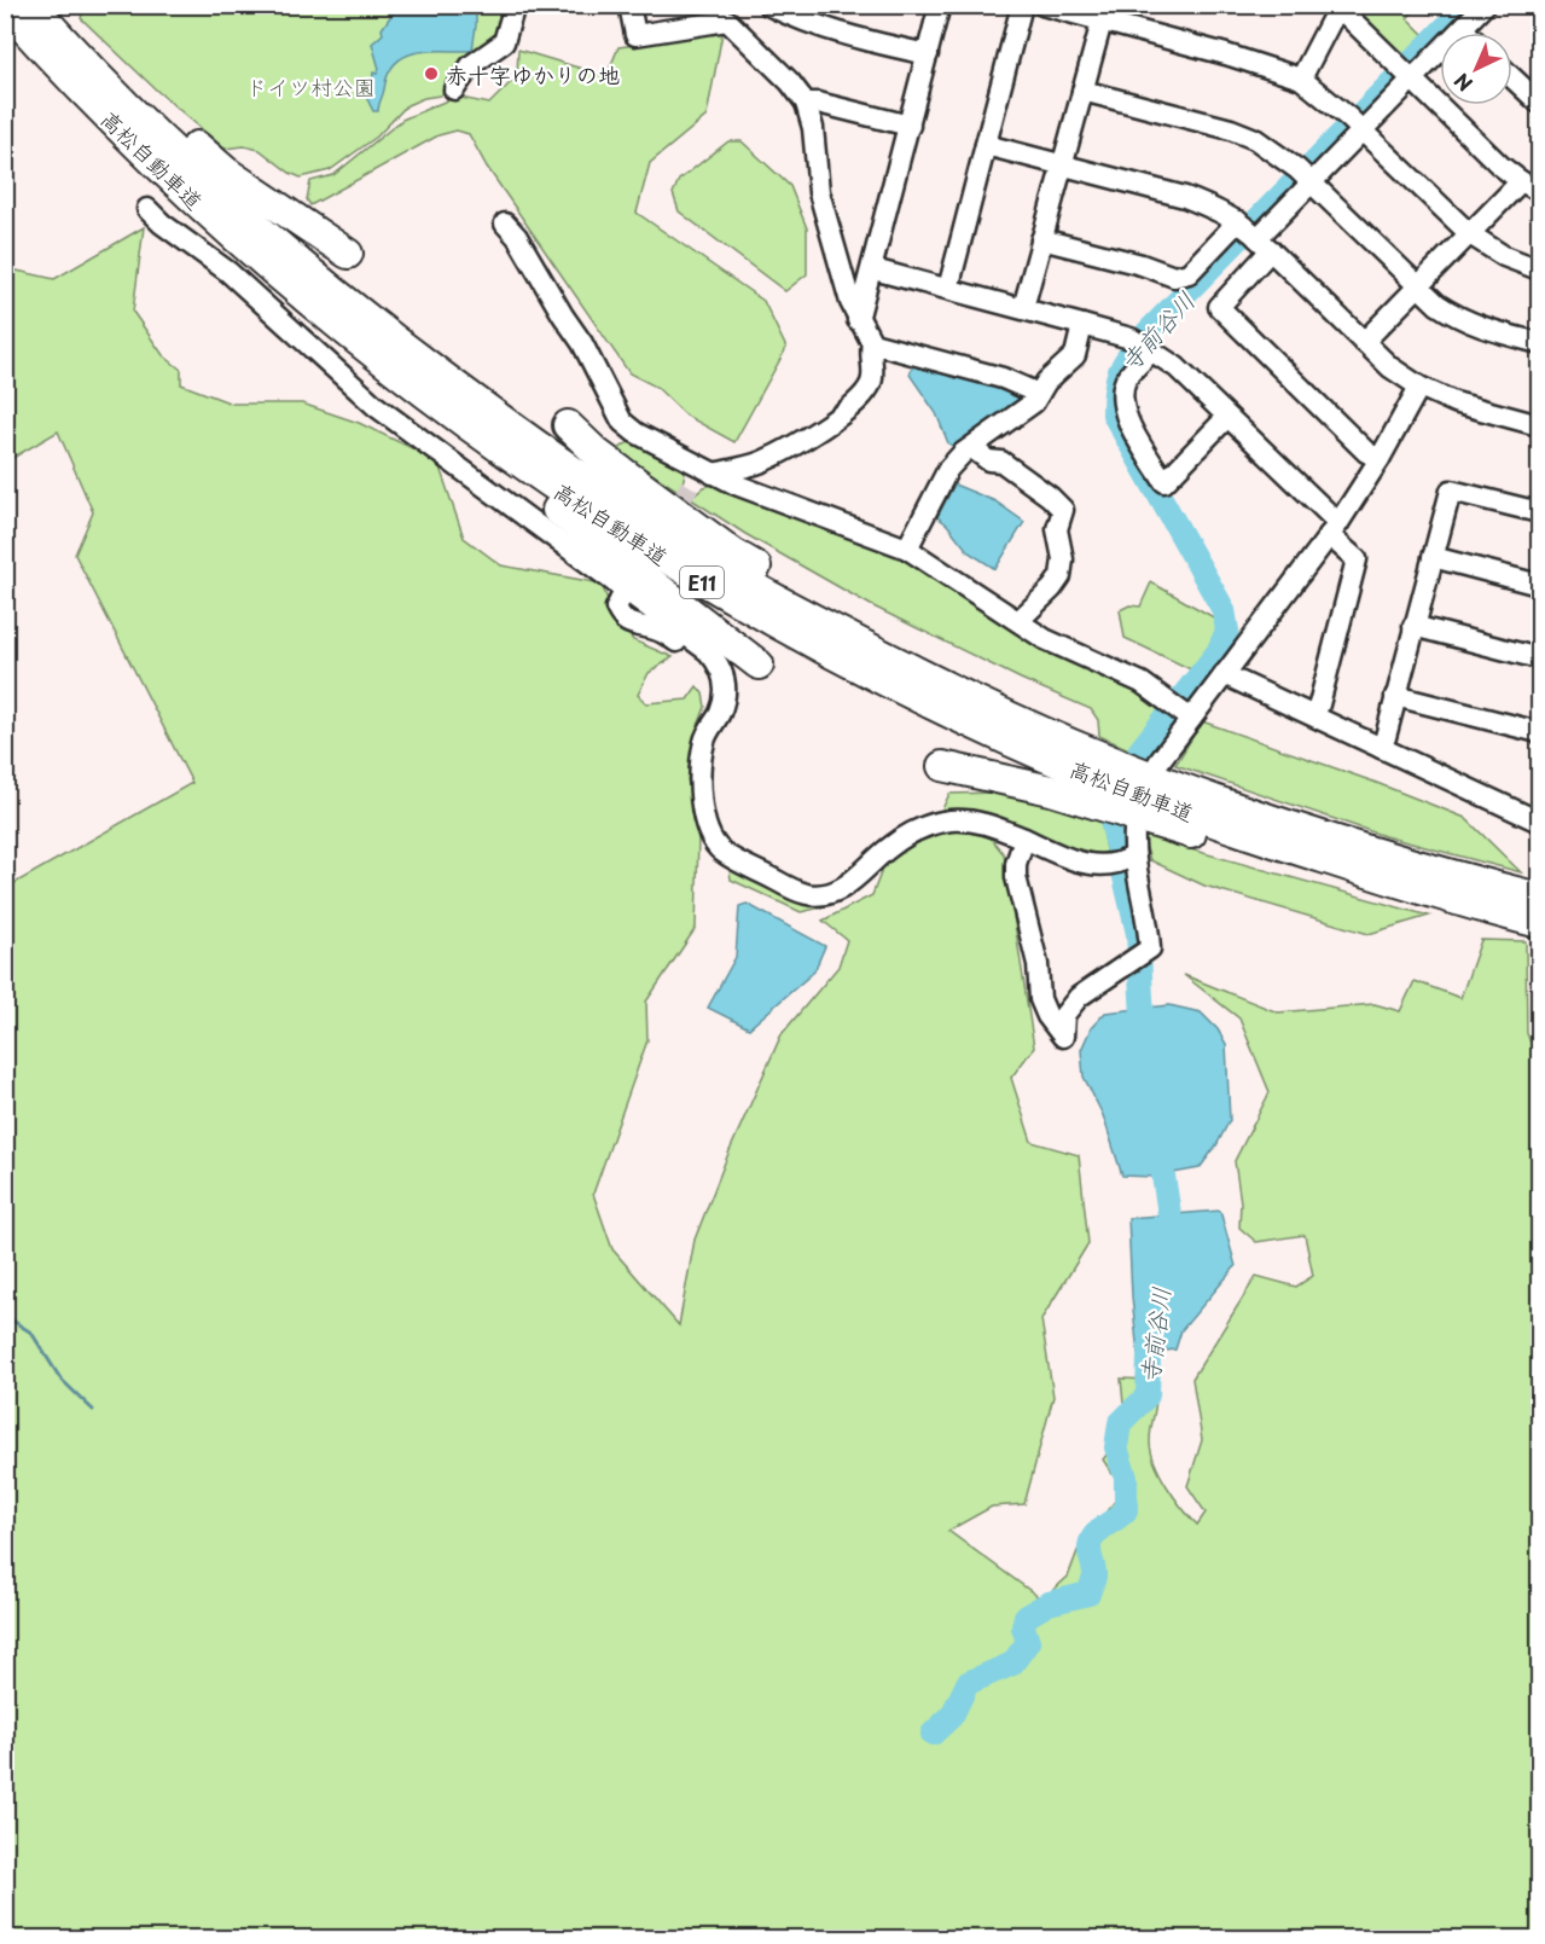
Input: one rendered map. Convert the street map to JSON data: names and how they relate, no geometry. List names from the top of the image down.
{
  "streets": {
    "highway": ["高松自動車道", "E11"]
  },
  "water": ["寺前谷川"],
  "parks": ["ドイツ村公園"],
  "places": ["赤十字ゆかりの地"],
  "north": "bottom left"
}
